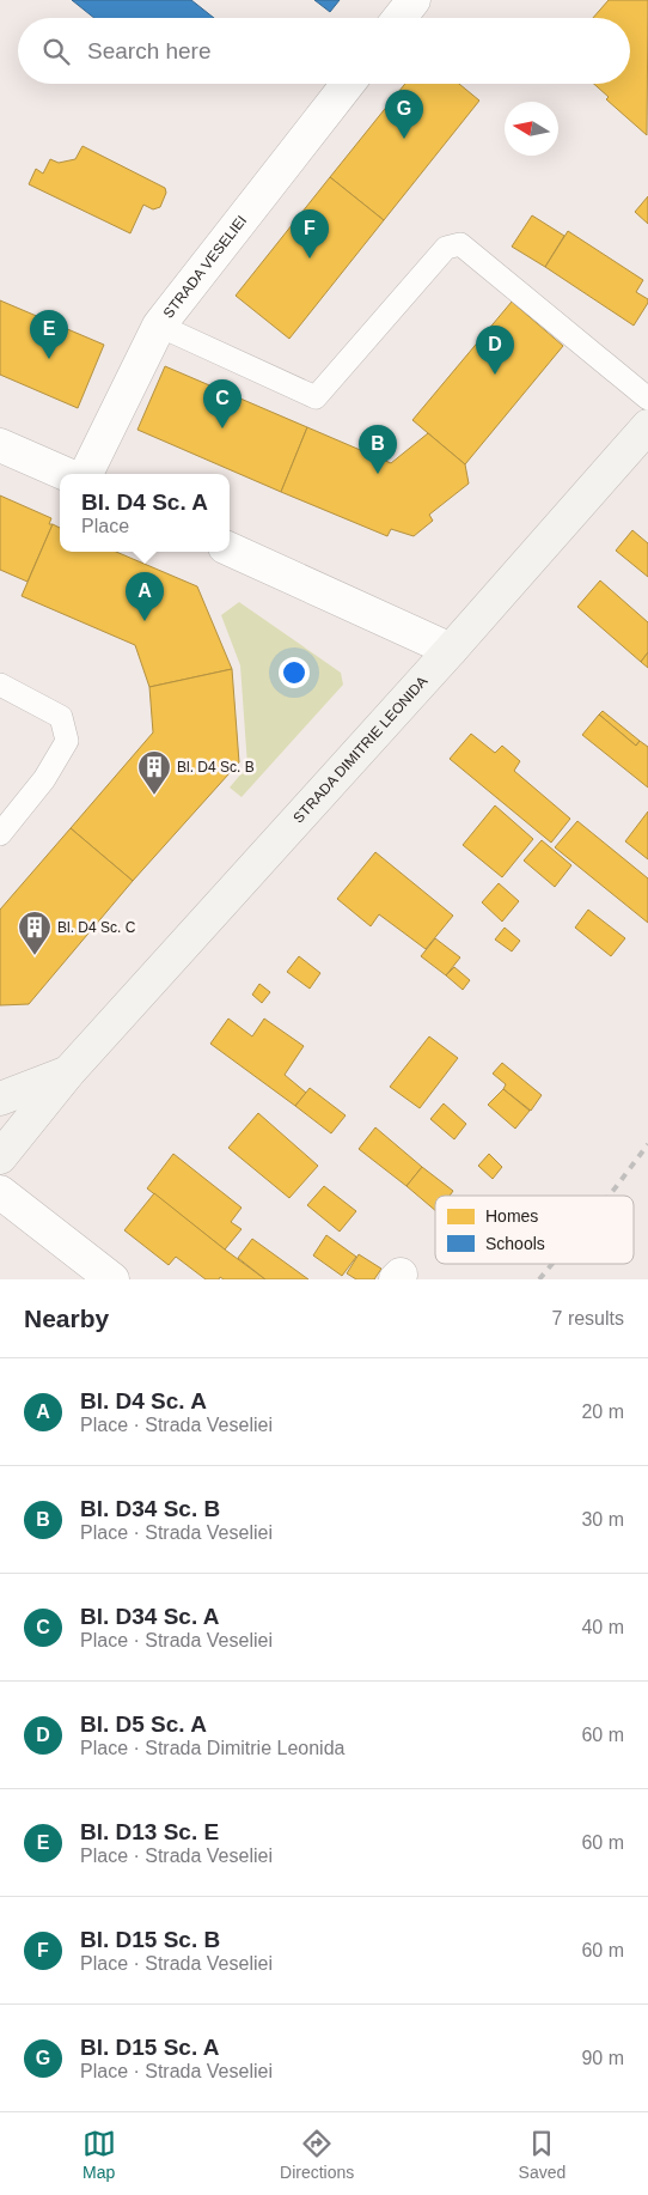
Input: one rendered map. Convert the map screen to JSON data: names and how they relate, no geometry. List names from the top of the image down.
{
  "streets": {
    "main road": ["STRADA DIMITRIE LEONIDA"],
    "street": ["STRADA VESELIEI"]
  },
  "places": {
    "building": ["Bl. D4 Sc. B", "Bl. D4 Sc. C"]
  },
  "legend": ["Homes", "Schools"],
  "north": "left",
  "page": {
    "search": "Search here",
    "pins": [
      "G",
      "F",
      "E",
      "D",
      "C",
      "B",
      "A"
    ],
    "popup": ["Bl. D4 Sc. A", "Place"],
    "heading": ["Nearby", "7 results"],
    "list": [
      {
        "mark": "A",
        "name": "Bl. D4 Sc. A",
        "note": "Place · Strada Veseliei",
        "value": "20 m"
      },
      {
        "mark": "B",
        "name": "Bl. D34 Sc. B",
        "note": "Place · Strada Veseliei",
        "value": "30 m"
      },
      {
        "mark": "C",
        "name": "Bl. D34 Sc. A",
        "note": "Place · Strada Veseliei",
        "value": "40 m"
      },
      {
        "mark": "D",
        "name": "Bl. D5 Sc. A",
        "note": "Place · Strada Dimitrie Leonida",
        "value": "60 m"
      },
      {
        "mark": "E",
        "name": "Bl. D13 Sc. E",
        "note": "Place · Strada Veseliei",
        "value": "60 m"
      },
      {
        "mark": "F",
        "name": "Bl. D15 Sc. B",
        "note": "Place · Strada Veseliei",
        "value": "60 m"
      },
      {
        "mark": "G",
        "name": "Bl. D15 Sc. A",
        "note": "Place · Strada Veseliei",
        "value": "90 m"
      }
    ],
    "nav": ["Map", "Directions", "Saved"]
  }
}
